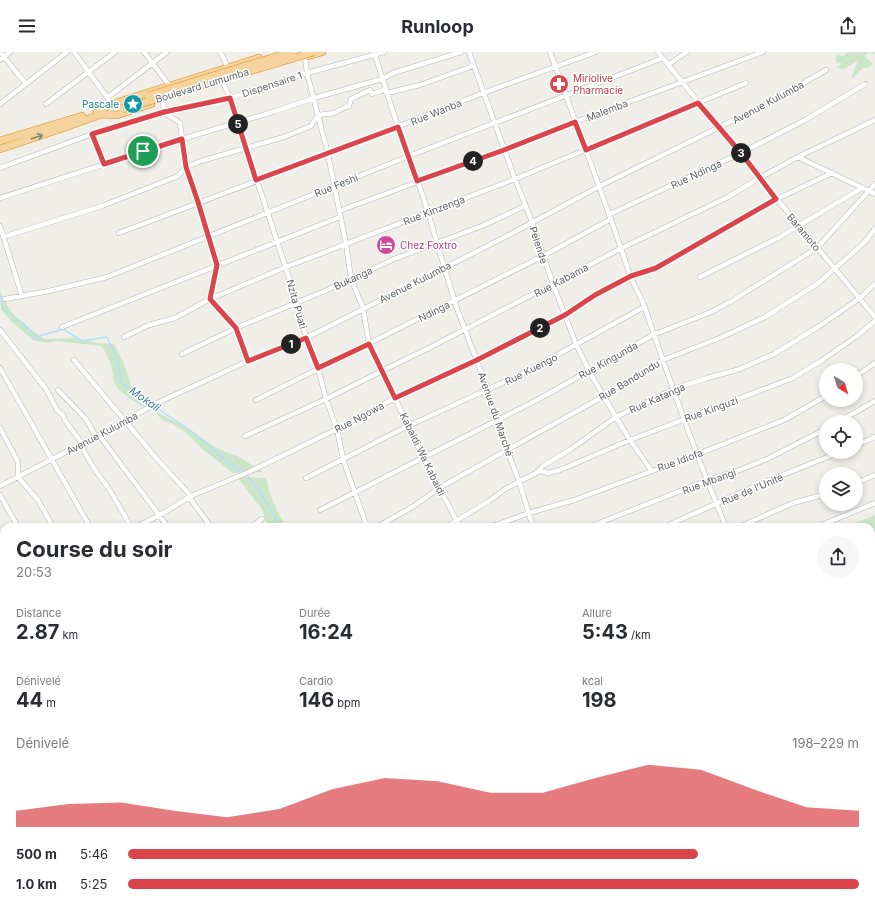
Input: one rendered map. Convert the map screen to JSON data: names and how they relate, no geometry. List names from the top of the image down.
{
  "streets": {
    "highway": ["Boulevard Lumumba"],
    "street": [
      "Dispensaire 1",
      "Avenue Kulumba",
      "Malemba",
      "Rue Wanba",
      "Rue Ndinga",
      "Rue Feshi",
      "Rue Kinzenga",
      "Baramoto",
      "Pelende",
      "Bukanga",
      "Rue Kabama",
      "Nzita Puati",
      "Ndinga",
      "Rue Kingunda",
      "Rue Kuengo",
      "Rue Bandundu",
      "Rue Katanga",
      "Rue Kinguzi",
      "Avenue du Marché",
      "Rue Ngowa",
      "Kabaidi Wa Kabaidi",
      "Rue Idiofa",
      "Rue Mbangi",
      "Rue de l'Unité"
    ]
  },
  "crossings": [
    ["Dispensaire 1", "Nzita Puati"],
    ["Dispensaire 1", "Avenue du Marché"],
    ["Dispensaire 1", "Kabaidi Wa Kabaidi"],
    ["Avenue Kulumba", "Baramoto"],
    ["Avenue Kulumba", "Pelende"],
    ["Avenue Kulumba", "Nzita Puati"],
    ["Avenue Kulumba", "Avenue du Marché"],
    ["Avenue Kulumba", "Kabaidi Wa Kabaidi"],
    ["Malemba", "Baramoto"],
    ["Malemba", "Pelende"],
    ["Malemba", "Avenue du Marché"],
    ["Malemba", "Kabaidi Wa Kabaidi"],
    ["Rue Wanba", "Pelende"],
    ["Rue Wanba", "Nzita Puati"],
    ["Rue Wanba", "Avenue du Marché"],
    ["Rue Wanba", "Kabaidi Wa Kabaidi"],
    ["Rue Ndinga", "Baramoto"],
    ["Rue Ndinga", "Ndinga"],
    ["Rue Feshi", "Baramoto"],
    ["Rue Feshi", "Pelende"],
    ["Rue Feshi", "Nzita Puati"],
    ["Rue Feshi", "Avenue du Marché"],
    ["Rue Feshi", "Kabaidi Wa Kabaidi"],
    ["Rue Kinzenga", "Baramoto"],
    ["Rue Kinzenga", "Pelende"],
    ["Rue Kinzenga", "Nzita Puati"],
    ["Rue Kinzenga", "Avenue du Marché"],
    ["Rue Kinzenga", "Kabaidi Wa Kabaidi"],
    ["Baramoto", "Rue Kabama"],
    ["Baramoto", "Rue Kingunda"],
    ["Baramoto", "Rue Bandundu"],
    ["Baramoto", "Rue Katanga"],
    ["Baramoto", "Rue Ngowa"],
    ["Pelende", "Bukanga"],
    ["Pelende", "Rue Kabama"],
    ["Pelende", "Ndinga"],
    ["Pelende", "Rue Kingunda"],
    ["Pelende", "Rue Kuengo"],
    ["Pelende", "Rue Bandundu"],
    ["Pelende", "Rue Katanga"],
    ["Pelende", "Rue Kinguzi"],
    ["Pelende", "Rue Ngowa"],
    ["Pelende", "Rue Idiofa"],
    ["Bukanga", "Nzita Puati"],
    ["Bukanga", "Avenue du Marché"],
    ["Bukanga", "Kabaidi Wa Kabaidi"],
    ["Rue Kabama", "Nzita Puati"],
    ["Rue Kabama", "Avenue du Marché"],
    ["Rue Kabama", "Kabaidi Wa Kabaidi"],
    ["Nzita Puati", "Ndinga"],
    ["Nzita Puati", "Rue Kingunda"],
    ["Nzita Puati", "Rue Kuengo"],
    ["Nzita Puati", "Rue Ngowa"],
    ["Ndinga", "Avenue du Marché"],
    ["Ndinga", "Kabaidi Wa Kabaidi"],
    ["Rue Kingunda", "Avenue du Marché"],
    ["Rue Kingunda", "Kabaidi Wa Kabaidi"],
    ["Rue Kuengo", "Avenue du Marché"],
    ["Rue Kuengo", "Kabaidi Wa Kabaidi"],
    ["Rue Bandundu", "Avenue du Marché"],
    ["Rue Bandundu", "Kabaidi Wa Kabaidi"],
    ["Rue Katanga", "Rue Kinguzi"],
    ["Rue Katanga", "Avenue du Marché"],
    ["Rue Katanga", "Kabaidi Wa Kabaidi"],
    ["Avenue du Marché", "Rue Ngowa"],
    ["Avenue du Marché", "Rue Idiofa"],
    ["Rue Ngowa", "Kabaidi Wa Kabaidi"]
  ],
  "water": ["Mokali"],
  "places": {
    "pharmacy": ["Miriolive Pharmacie"],
    "place": ["Pascale"],
    "hotel": ["Chez Foxtro"]
  },
  "north": "bottom right",
  "page": {
    "header": "Runloop",
    "pins": [
      "5",
      "3",
      "4",
      "2",
      "1"
    ],
    "heading": ["Course du soir", "20:53"],
    "stats": [
      ["Distance", "2.87 km"],
      ["Durée", "16:24"],
      ["Allure", "5:43 /km"],
      ["Dénivelé", "44 m"],
      ["Cardio", "146 bpm"],
      ["kcal", "198"]
    ],
    "chart": ["Dénivelé", "198–229 m"],
    "list": [
      {
        "name": "500 m",
        "note": "5:46"
      },
      {
        "name": "1.0 km",
        "note": "5:25"
      }
    ]
  }
}
